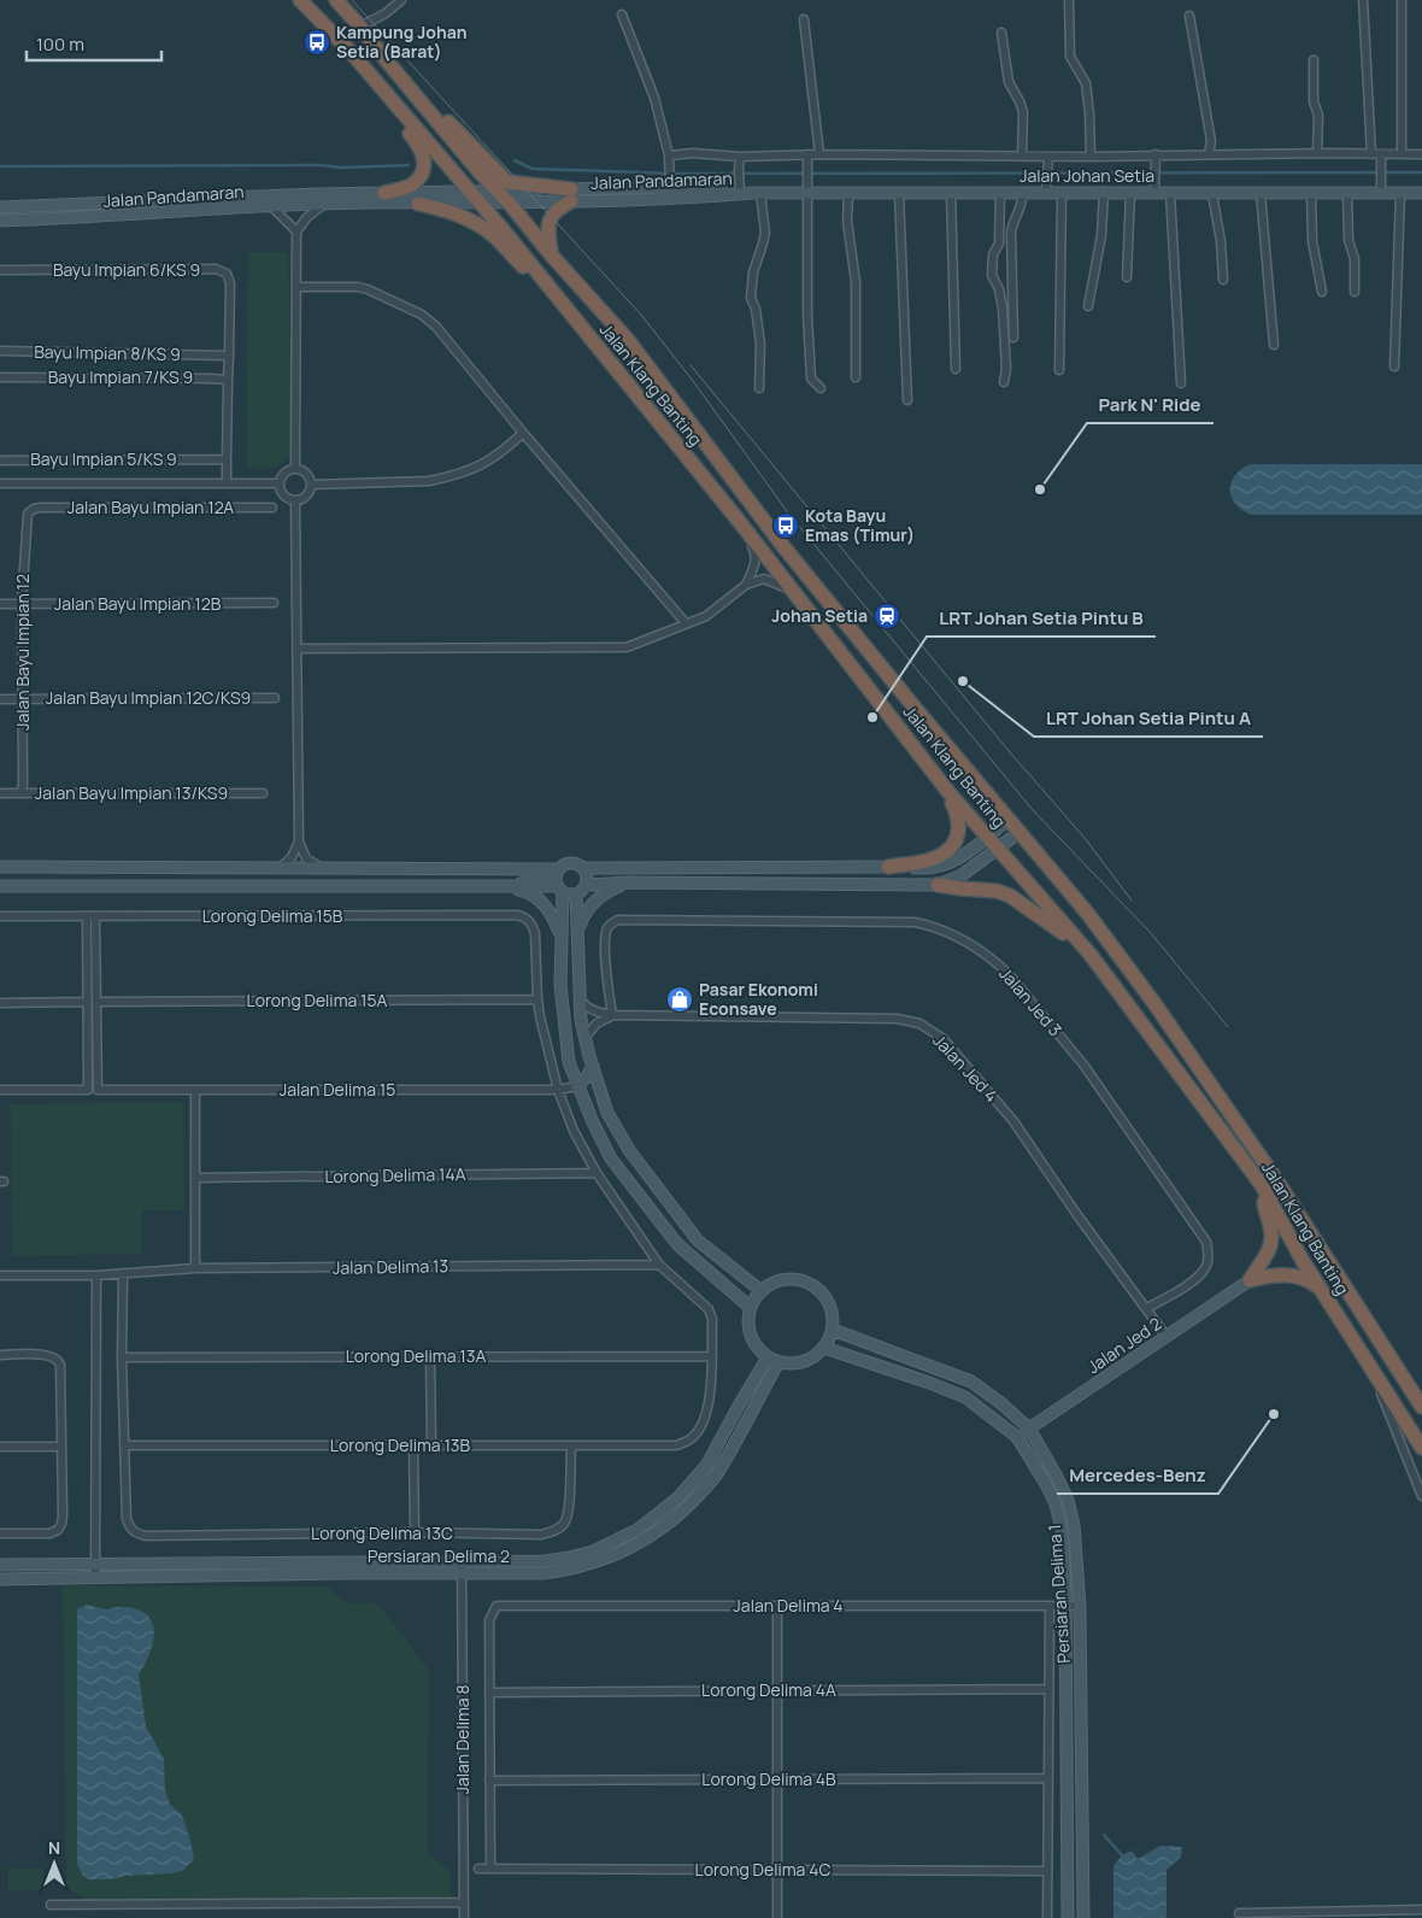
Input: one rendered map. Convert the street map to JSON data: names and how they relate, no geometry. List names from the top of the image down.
{
  "streets": {
    "highway": ["Jalan Klang Banting"],
    "street": [
      "Jalan Johan Setia",
      "Jalan Pandamaran",
      "Bayu Impian 6/KS 9",
      "Bayu Impian 8/KS 9",
      "Bayu Impian 7/KS 9",
      "Bayu Impian 5/KS 9",
      "Jalan Bayu Impian 12A",
      "Jalan Bayu Impian 12B",
      "Jalan Bayu Impian 12",
      "Jalan Bayu Impian 12C/KS9",
      "Jalan Bayu Impian 13/KS9",
      "Lorong Delima 15B",
      "Lorong Delima 15A",
      "Jalan Jed 3",
      "Jalan Jed 4",
      "Jalan Delima 15",
      "Lorong Delima 14A",
      "Jalan Delima 13",
      "Jalan Jed 2",
      "Lorong Delima 13A",
      "Lorong Delima 13B",
      "Lorong Delima 13C",
      "Persiaran Delima 2",
      "Persiaran Delima 1",
      "Jalan Delima 4",
      "Lorong Delima 4A",
      "Jalan Delima 8",
      "Lorong Delima 4B",
      "Lorong Delima 4C"
    ]
  },
  "crossings": [
    ["Jalan Johan Setia", "Jalan Pandamaran"],
    ["Jalan Pandamaran", "Jalan Klang Banting"],
    ["Bayu Impian 6/KS 9", "Bayu Impian 8/KS 9"],
    ["Jalan Bayu Impian 12A", "Jalan Bayu Impian 12"],
    ["Jalan Bayu Impian 12B", "Jalan Bayu Impian 12"],
    ["Jalan Bayu Impian 12", "Jalan Bayu Impian 12C/KS9"],
    ["Jalan Bayu Impian 12", "Jalan Bayu Impian 13/KS9"],
    ["Lorong Delima 15B", "Lorong Delima 15A"],
    ["Jalan Jed 3", "Jalan Jed 4"],
    ["Jalan Jed 4", "Jalan Jed 2"],
    ["Jalan Jed 2", "Persiaran Delima 1"],
    ["Lorong Delima 13A", "Lorong Delima 13B"],
    ["Lorong Delima 13B", "Lorong Delima 13C"],
    ["Persiaran Delima 2", "Persiaran Delima 1"],
    ["Persiaran Delima 2", "Jalan Delima 8"],
    ["Persiaran Delima 1", "Jalan Delima 4"],
    ["Jalan Delima 4", "Lorong Delima 4A"]
  ],
  "places": {
    "bus stop": ["Kampung Johan Setia (Barat)", "Kota Bayu Emas (Timur)"],
    "other": [
      "Park N' Ride",
      "LRT Johan Setia Pintu A",
      "LRT Johan Setia Pintu B",
      "Mercedes-Benz"
    ],
    "station": ["Johan Setia"],
    "shop": ["Pasar Ekonomi Econsave"]
  },
  "scale_bar": "100 m",
  "north": "top"
}
